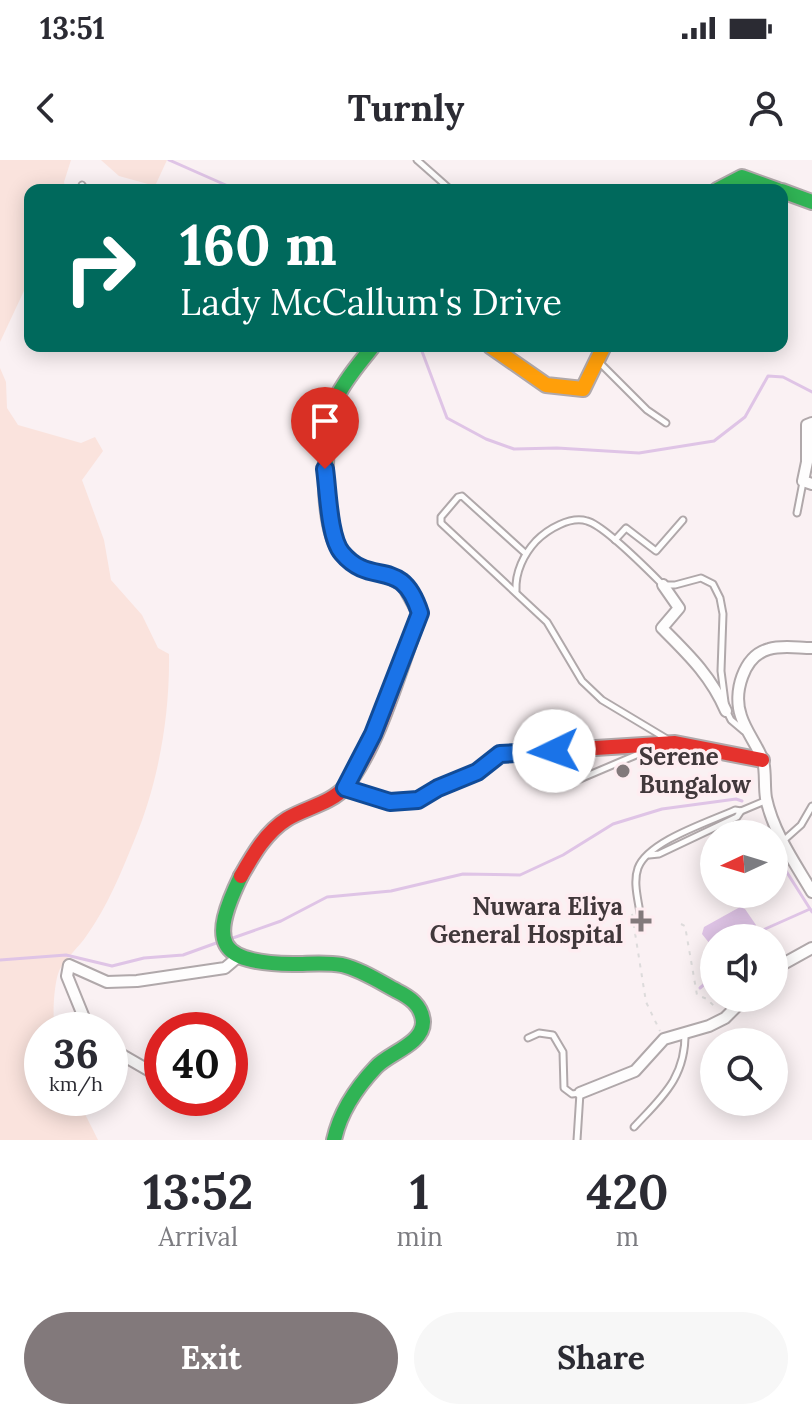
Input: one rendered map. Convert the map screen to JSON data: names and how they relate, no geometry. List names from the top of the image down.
{
  "places": {
    "other": ["Serene Bungalow"],
    "health": ["Nuwara Eliya General Hospital"]
  },
  "north": "left",
  "page": {
    "status": "13:51",
    "header": "Turnly",
    "turn": ["160 m", "Lady McCallum's Drive"],
    "speed": "36 km/h",
    "limit": "40",
    "eta": [
      "13:52",
      "Arrival",
      "1",
      "min",
      "420",
      "m"
    ],
    "buttons": ["Exit", "Share"]
  }
}
